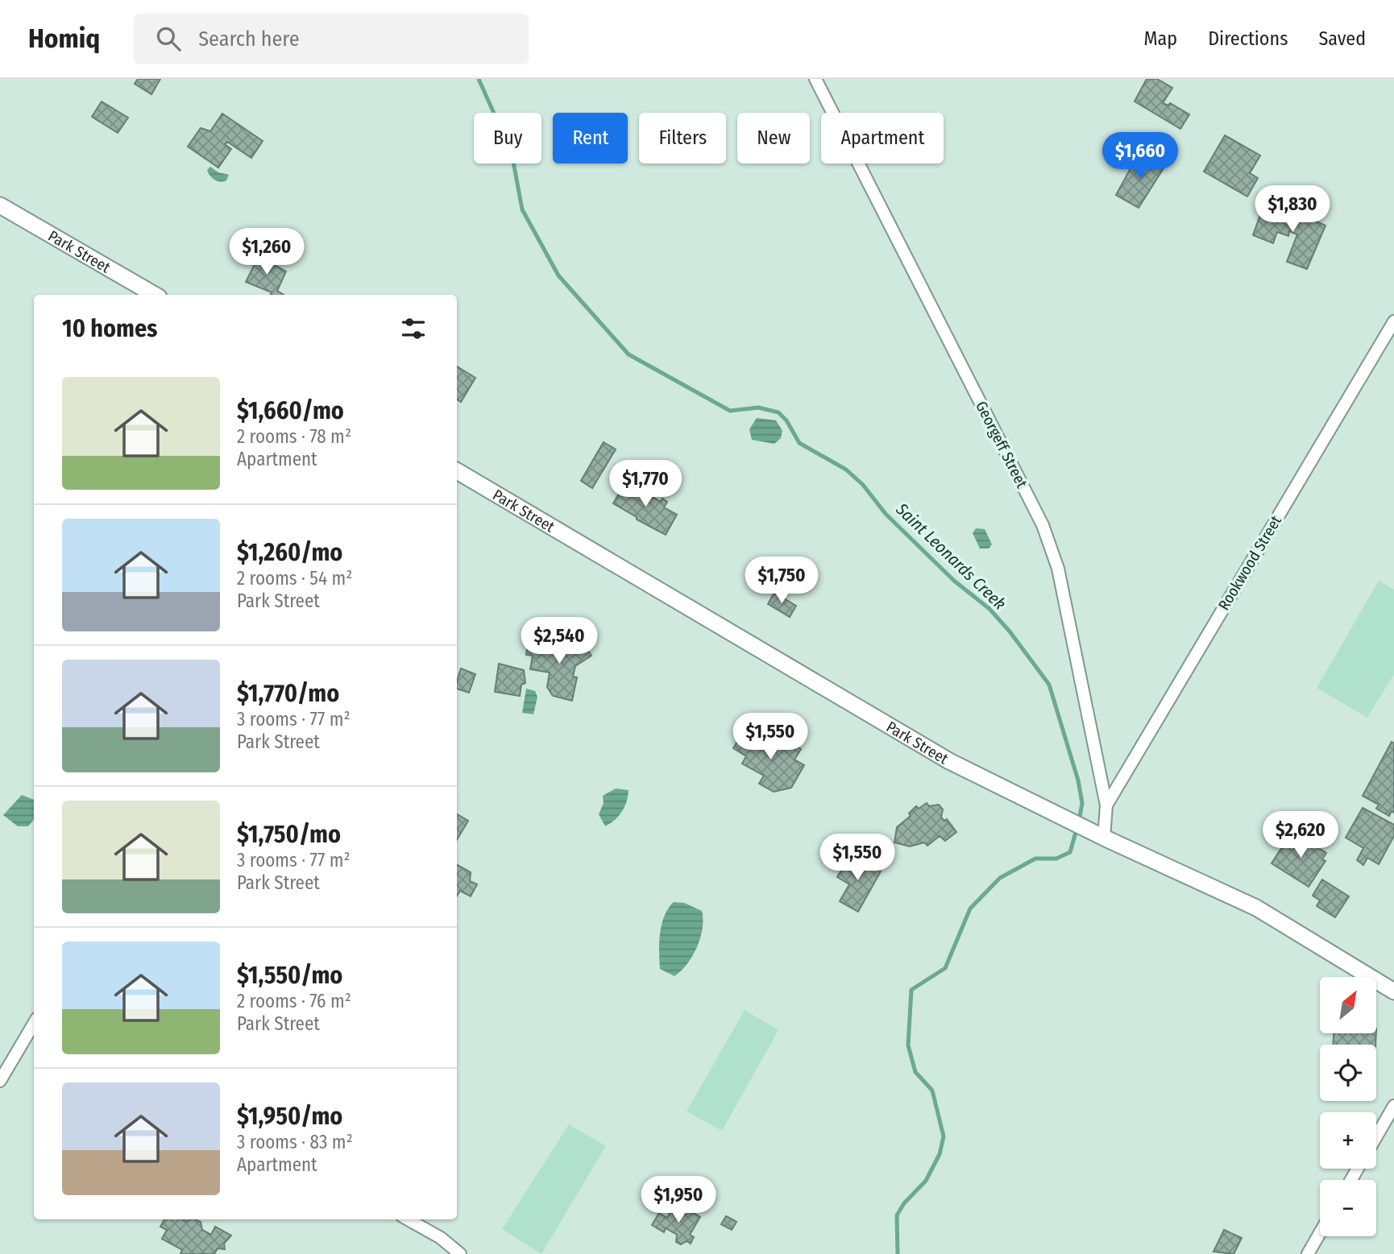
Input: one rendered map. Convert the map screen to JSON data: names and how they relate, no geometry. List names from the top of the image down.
{
  "streets": {
    "street": ["Park Street", "Georgeff Street", "Rookwood Street"]
  },
  "crossings": [
    ["Park Street", "Georgeff Street"],
    ["Georgeff Street", "Rookwood Street"]
  ],
  "water": ["Saint Leonards Creek"],
  "north": "top right",
  "page": {
    "header": "Homiq",
    "search": "Search here",
    "nav": ["Map", "Directions", "Saved"],
    "chip": [
      "Buy",
      "Rent",
      "Filters",
      "New",
      "Apartment"
    ],
    "price": [
      "$1,660",
      "$1,830",
      "$1,260",
      "$1,770",
      "$1,750",
      "$2,540",
      "$1,550",
      "$2,620",
      "$1,550",
      "$1,950"
    ],
    "heading": "10 homes",
    "list": [
      {
        "name": "$1,660/mo",
        "note": "2 rooms · 78 m² · Apartment"
      },
      {
        "name": "$1,260/mo",
        "note": "2 rooms · 54 m² · Park Street"
      },
      {
        "name": "$1,770/mo",
        "note": "3 rooms · 77 m² · Park Street"
      },
      {
        "name": "$1,750/mo",
        "note": "3 rooms · 77 m² · Park Street"
      },
      {
        "name": "$1,550/mo",
        "note": "2 rooms · 76 m² · Park Street"
      },
      {
        "name": "$1,950/mo",
        "note": "3 rooms · 83 m² · Apartment"
      }
    ],
    "map_buttons": ["+", "−"]
  }
}
